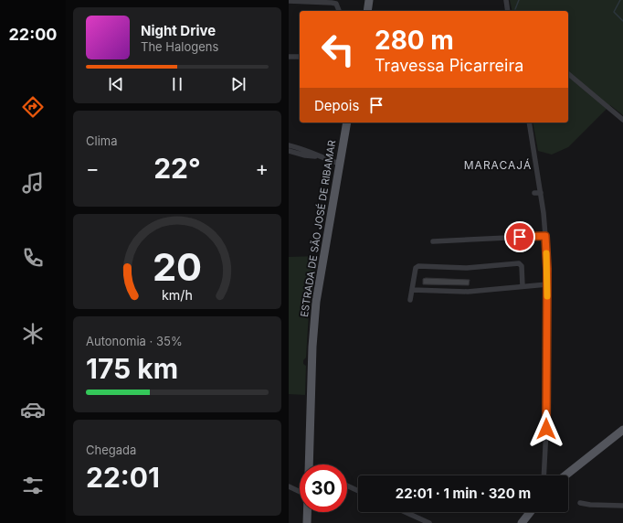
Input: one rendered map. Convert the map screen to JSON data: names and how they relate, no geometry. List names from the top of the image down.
{
  "streets": {
    "main road": ["ESTRADA DE SÃO JOSÉ DE RIBAMAR"]
  },
  "districts": ["MARACAJÁ"],
  "page": {
    "tabs": "22:00",
    "turn": ["280 m", "Travessa Picarreira"],
    "song": ["Night Drive", "The Halogens"],
    "then": "Depois",
    "tile": [
      "Clima",
      ["Autonomia · 35%", "175 km"],
      ["Chegada", "22:01"]
    ],
    "heat": ["−", "22°", "+"],
    "limit": "30",
    "trip": "22:01 · 1 min · 320 m",
    "gauge": ["20", "km/h"]
  }
}
